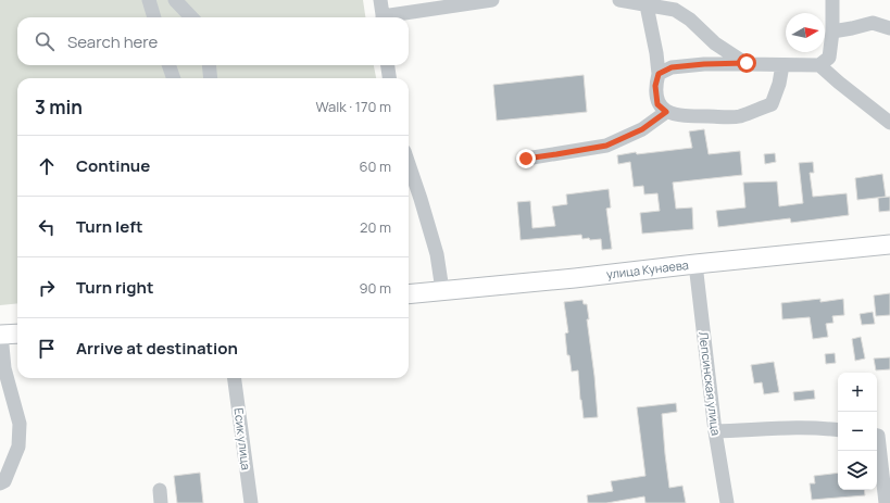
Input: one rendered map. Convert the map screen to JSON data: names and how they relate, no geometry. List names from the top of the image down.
{
  "streets": {
    "main road": ["улица Кунаева"],
    "street": ["Лепсинская улица", "Есик улица"]
  },
  "crossings": [
    ["улица Кунаева", "Лепсинская улица"]
  ],
  "north": "right",
  "page": {
    "search": "Search here",
    "heading": ["3 min", "Walk · 170 m"],
    "list": [
      ["Continue", "60 m"],
      ["Turn left", "20 m"],
      ["Turn right", "90 m"],
      "Arrive at destination"
    ],
    "map_buttons": ["+", "−"]
  }
}
